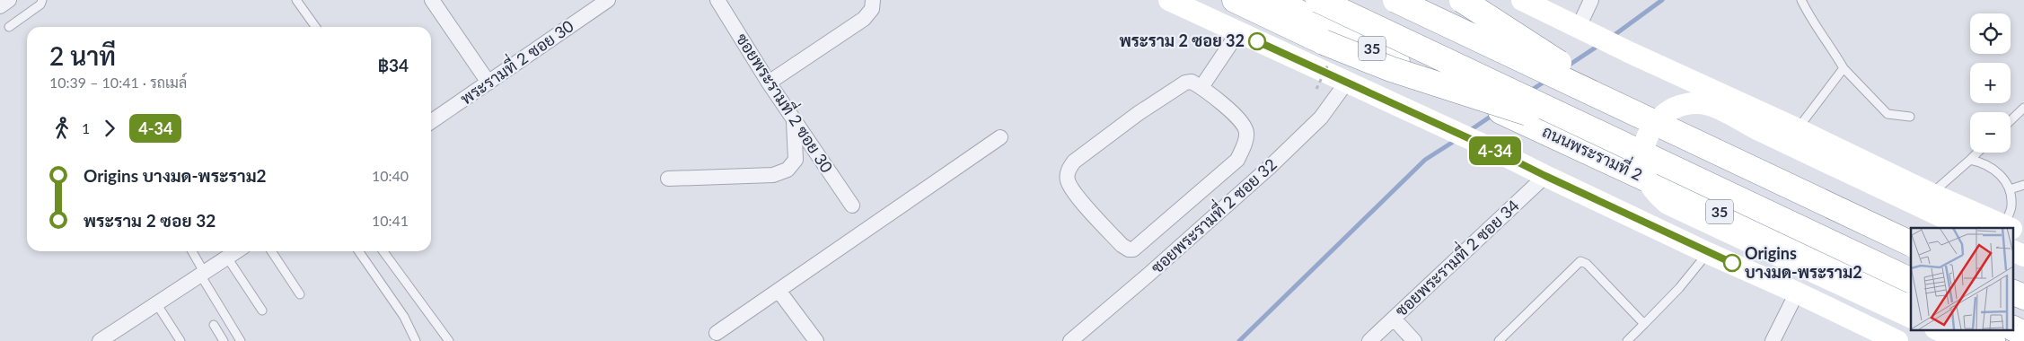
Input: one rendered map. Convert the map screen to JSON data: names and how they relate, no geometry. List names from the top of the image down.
{
  "streets": {
    "highway": ["35", "ถนนพระรามที่ 2"],
    "street": [
      "พระรามที่ 2 ซอย 30",
      "ซอยพระรามที่ 2 ซอย 30",
      "ซอยพระรามที่ 2 ซอย 32",
      "ซอยพระรามที่ 2 ซอย 34"
    ]
  },
  "places": ["พระราม 2 ซอย 32", "Origins บางมด-พระราม2"],
  "lines": ["bus line 4-34"],
  "page": {
    "on_map": "4-34",
    "map_buttons": ["+", "−"],
    "heading": ["2 นาที", "10:39 – 10:41 · รถเมล์", "฿34"],
    "legs": ["1", "4-34"],
    "list": [
      {
        "name": "Origins บางมด-พระราม2",
        "value": "10:40"
      },
      {
        "name": "พระราม 2 ซอย 32",
        "value": "10:41"
      }
    ]
  }
}
